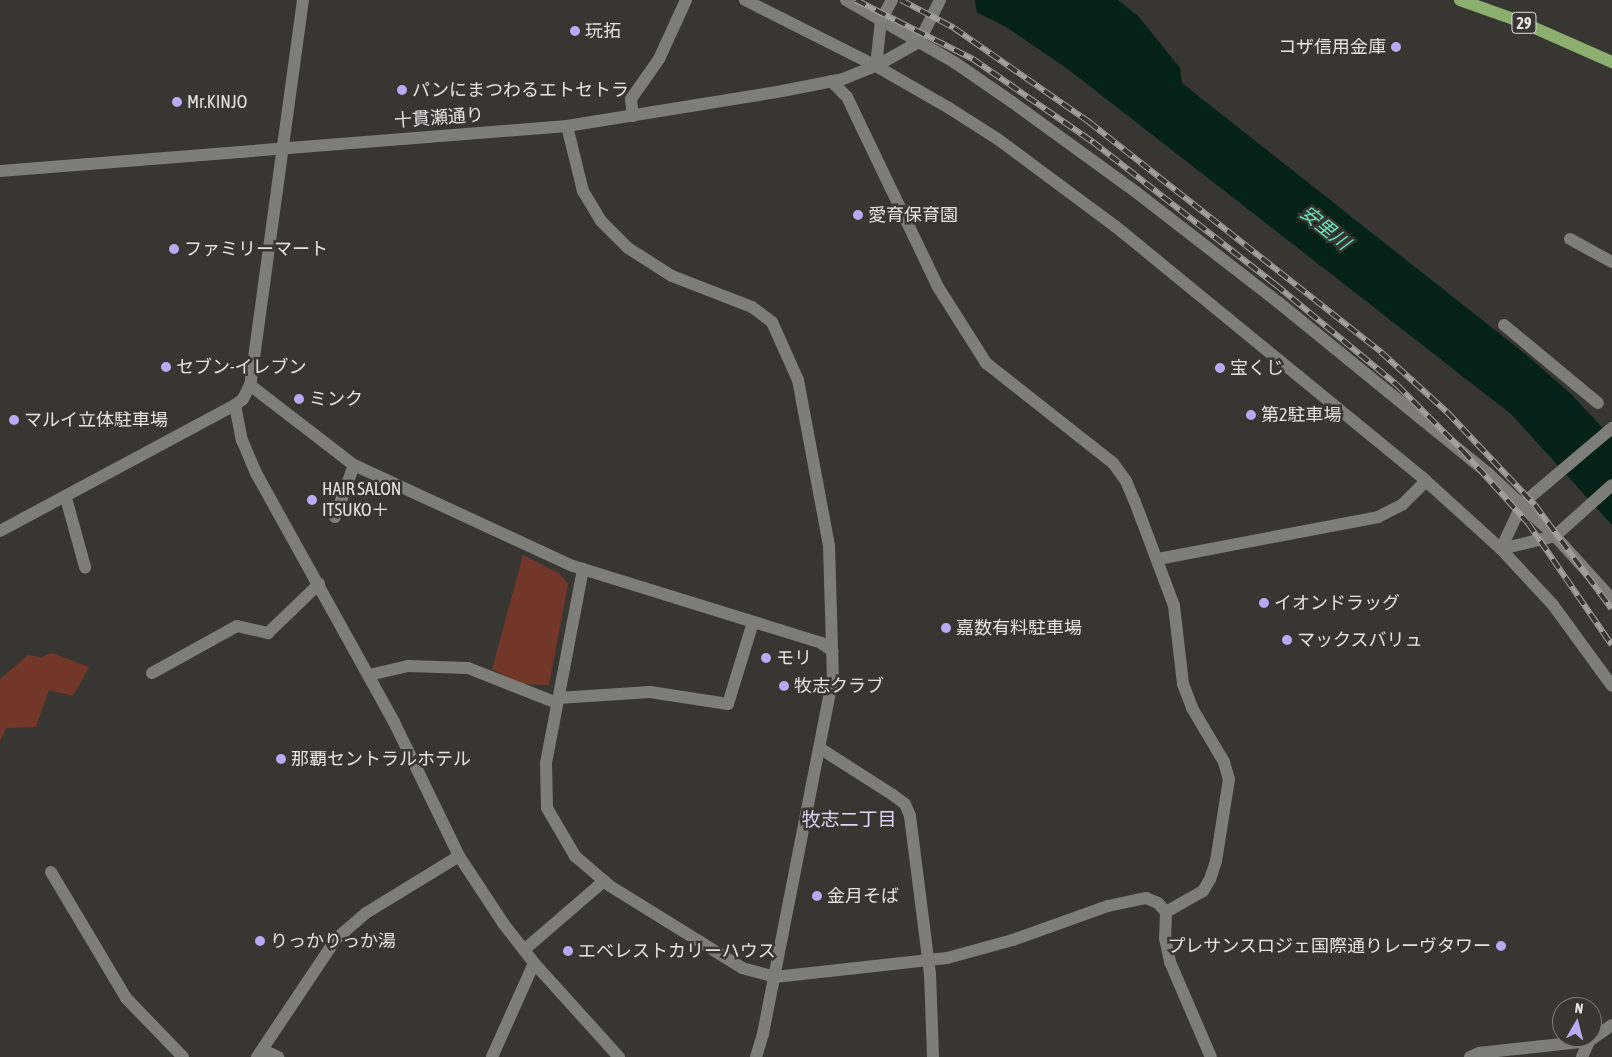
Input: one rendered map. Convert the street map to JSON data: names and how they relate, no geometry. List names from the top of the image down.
{
  "streets": {
    "main road": ["29"],
    "street": ["十貫瀬通り"]
  },
  "districts": ["牧志二丁目"],
  "water": ["安里川"],
  "places": [
    "玩拓",
    "コザ信用金庫",
    "パンにまつわるエトセトラ",
    "Mr.KINJO",
    "愛育保育園",
    "ファミリーマート",
    "セブン-イレブン",
    "宝くじ",
    "ミンク",
    "第2駐車場",
    "マルイ立体駐車場",
    "HAIR SALON ITSUKO＋",
    "イオンドラッグ",
    "嘉数有料駐車場",
    "マックスバリュ",
    "モリ",
    "牧志クラブ",
    "那覇セントラルホテル",
    "金月そば",
    "りっかりっか湯",
    "プレサンスロジェ国際通りレーヴタワー",
    "エベレストカリーハウス"
  ],
  "north": "top"
}
